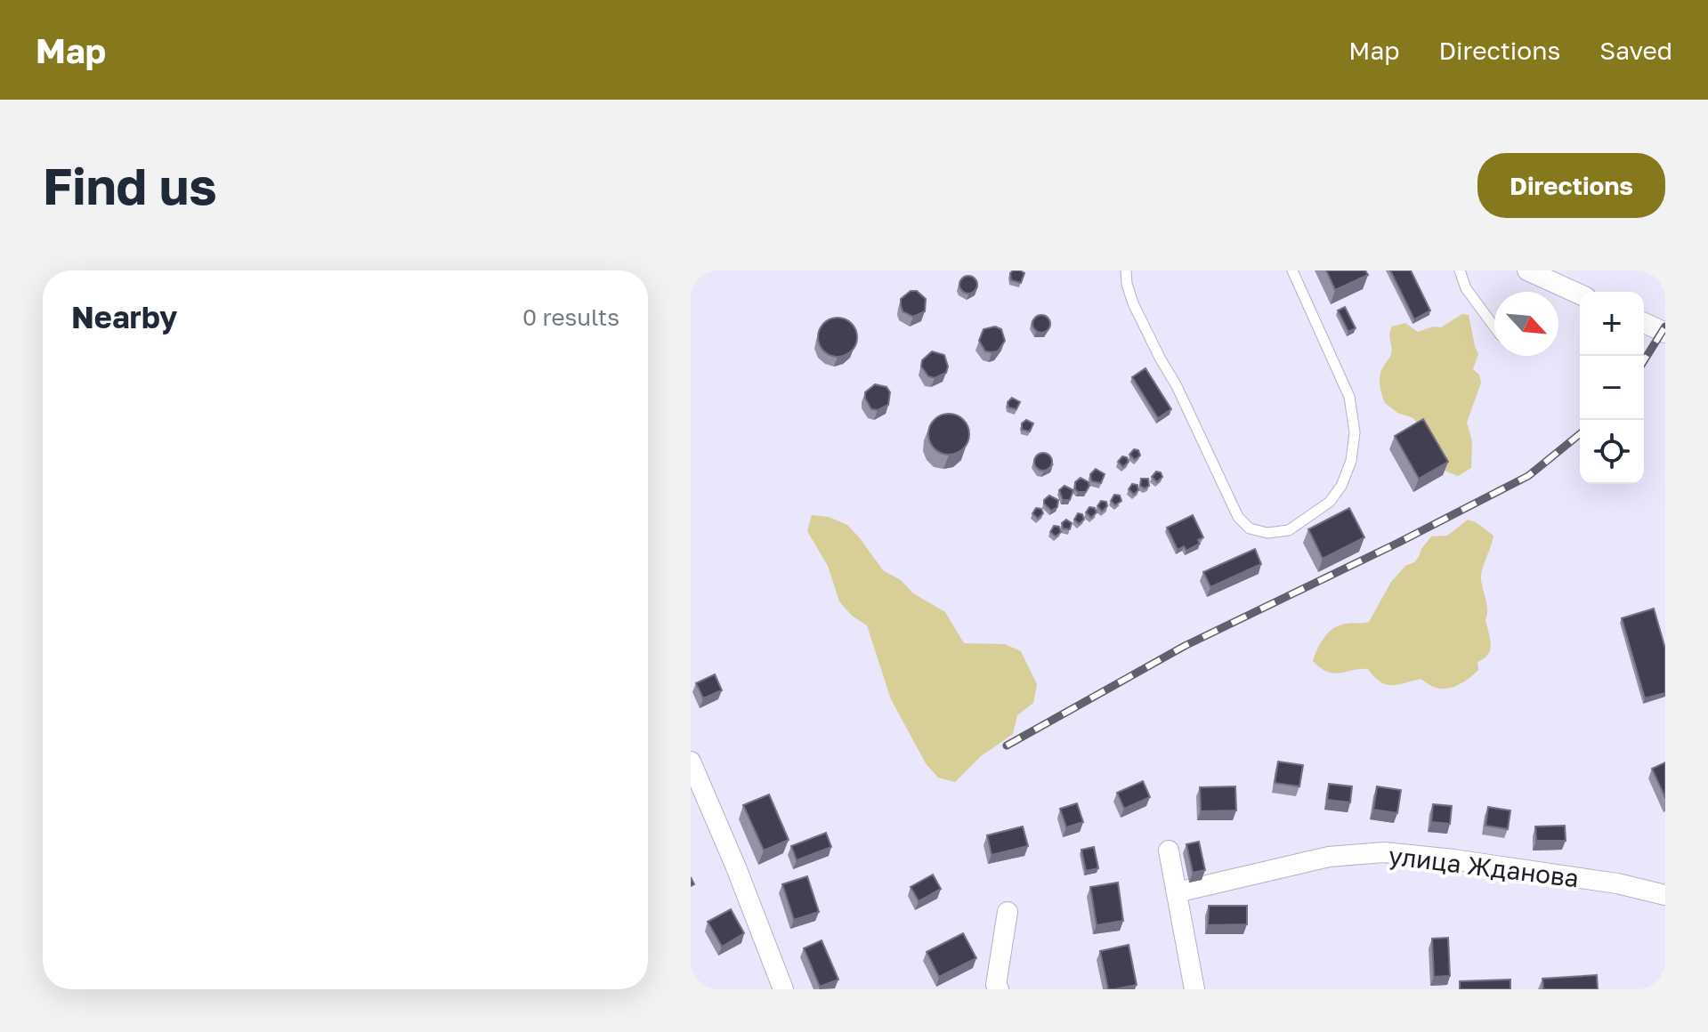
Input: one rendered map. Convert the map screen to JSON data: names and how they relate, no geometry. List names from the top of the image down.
{
  "streets": {
    "street": ["улица Жданова"]
  },
  "north": "bottom right",
  "page": {
    "header": "Map",
    "nav": ["Map", "Directions", "Saved"],
    "buttons": "Directions",
    "title": "Find us",
    "heading": ["Nearby", "0 results"],
    "map_buttons": ["+", "−"]
  }
}
